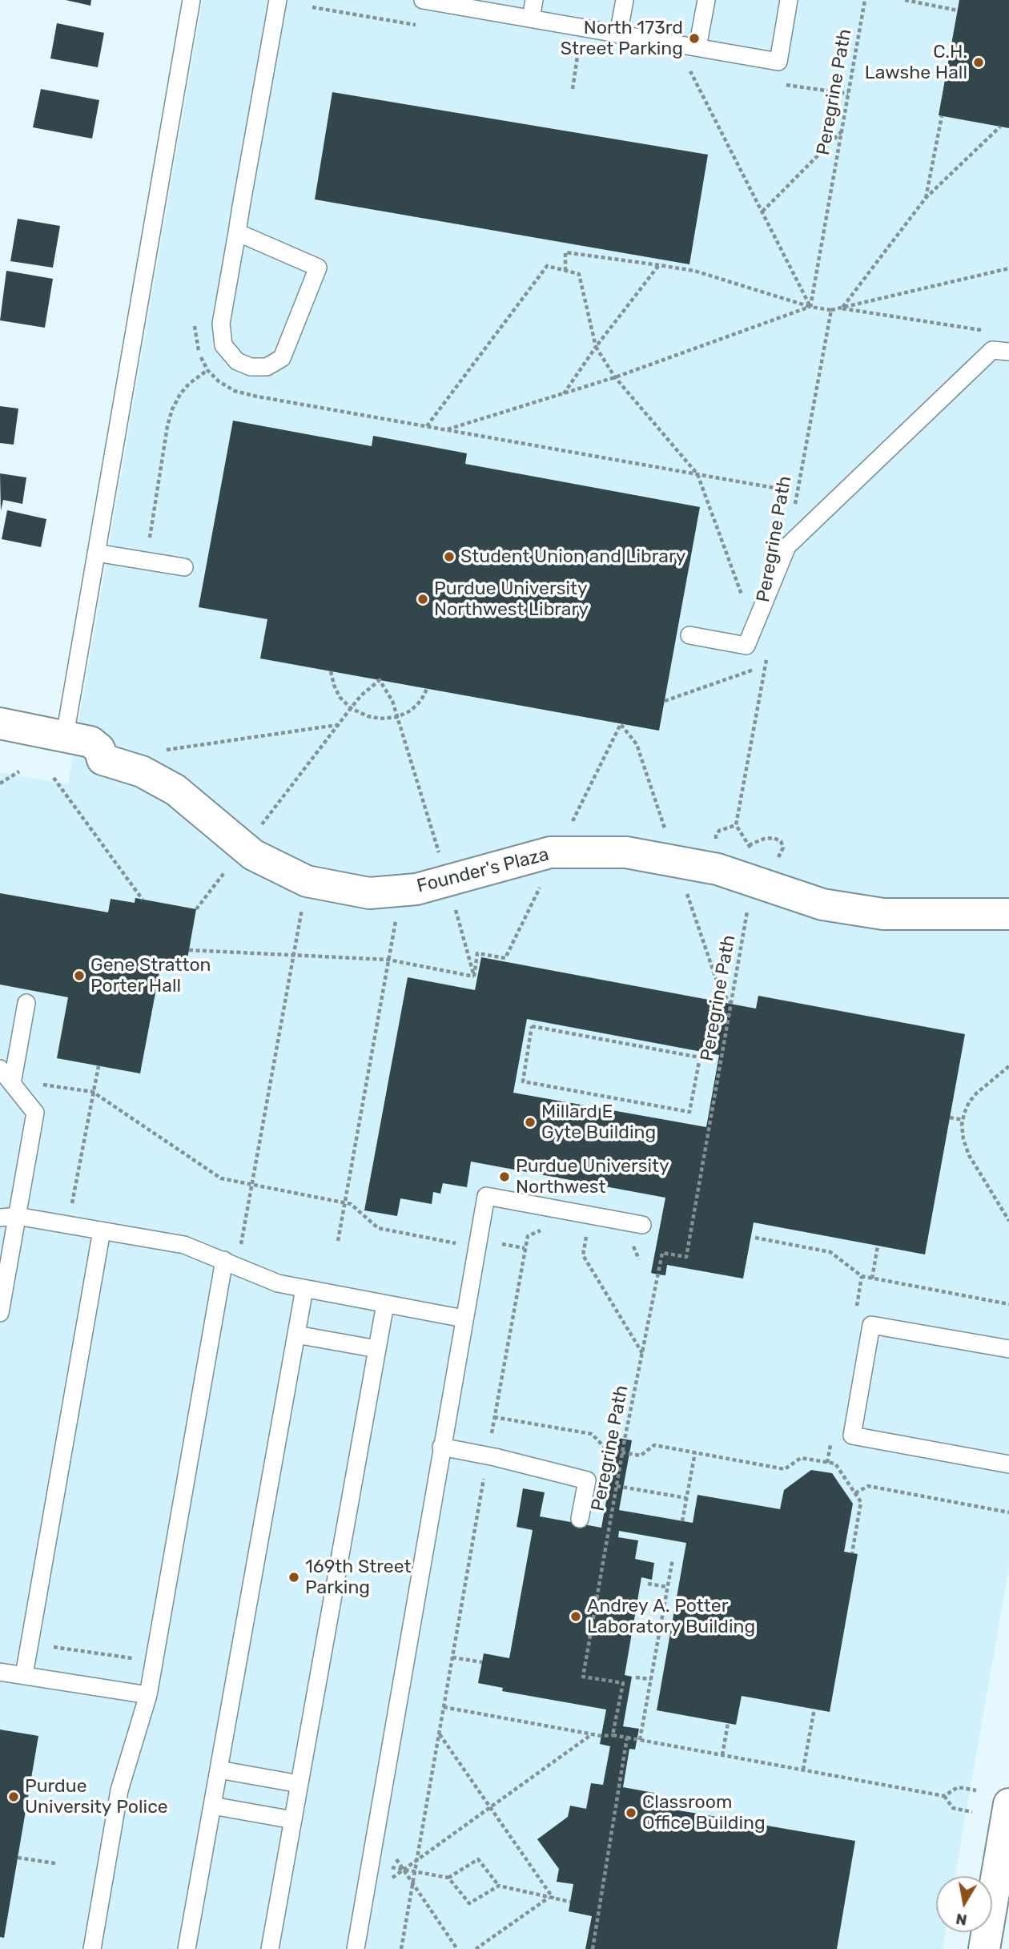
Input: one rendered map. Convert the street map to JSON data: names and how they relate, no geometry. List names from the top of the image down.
{
  "streets": {
    "street": ["Founder's Plaza"],
    "path": ["Peregrine Path"]
  },
  "crossings": [
    ["Peregrine Path", "Founder's Plaza"]
  ],
  "places": [
    "North 173rd Street Parking",
    "C.H. Lawshe Hall",
    "Student Union and Library",
    "Purdue University Northwest Library",
    "Gene Stratton Porter Hall",
    "Millard E Gyte Building",
    "Purdue University Northwest",
    "169th Street Parking",
    "Andrey A. Potter Laboratory Building",
    "Purdue University Police",
    "Classroom Office Building"
  ],
  "north": "bottom"
}
